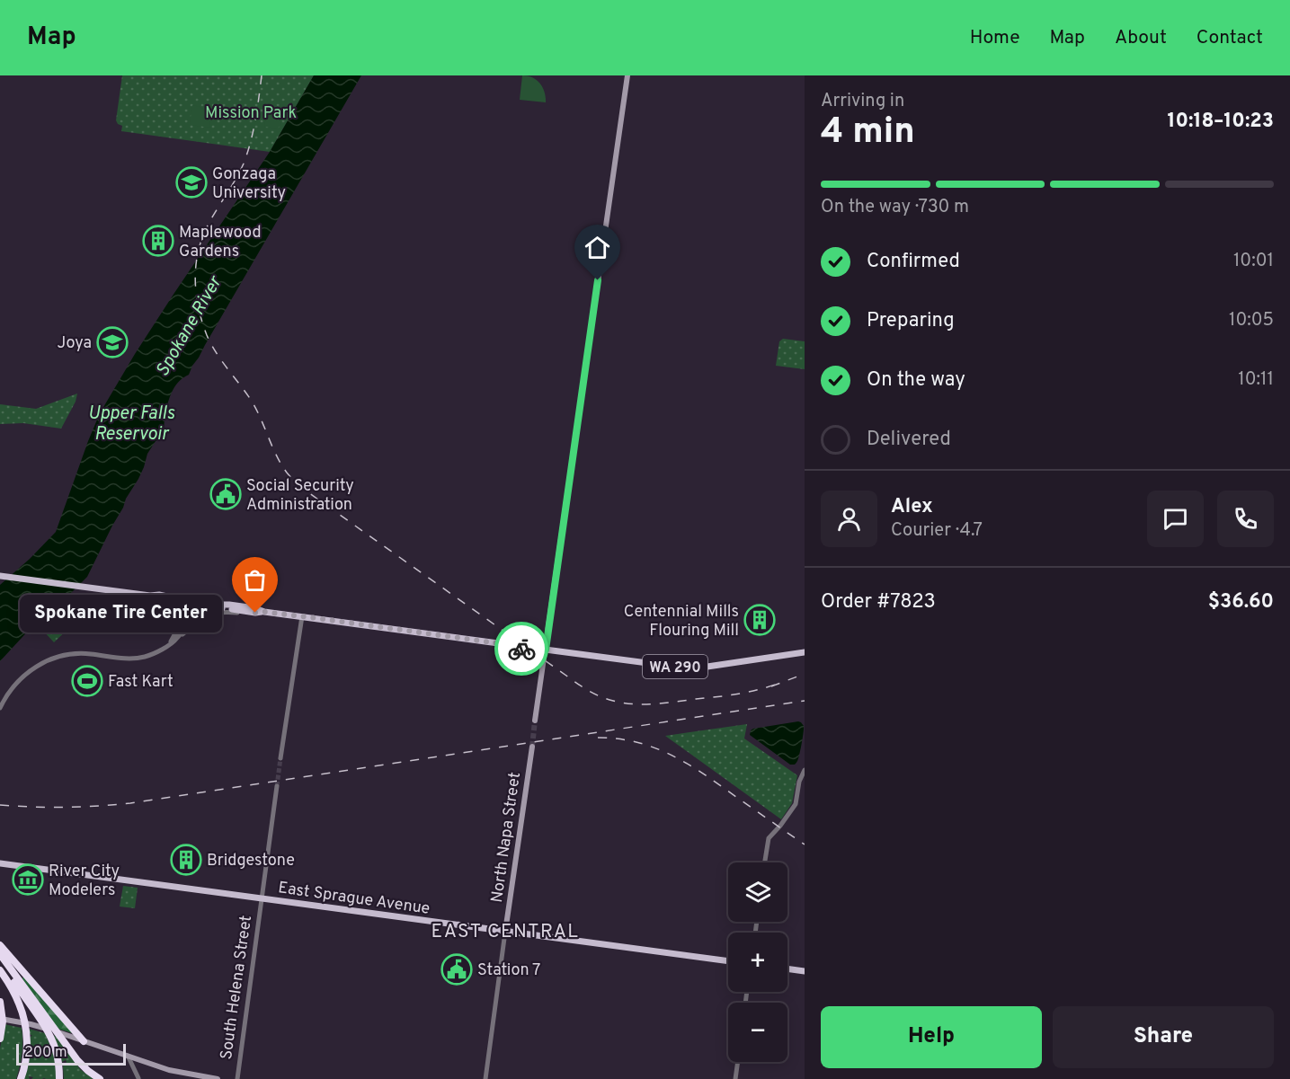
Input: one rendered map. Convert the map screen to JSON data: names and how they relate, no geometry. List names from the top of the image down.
{
  "streets": {
    "main road": ["WA 290", "North Napa Street", "East Sprague Avenue"],
    "street": ["South Helena Street"]
  },
  "crossings": [
    ["North Napa Street", "East Sprague Avenue"],
    ["East Sprague Avenue", "South Helena Street"]
  ],
  "districts": ["EAST CENTRAL"],
  "water": ["Spokane River", "Upper Falls Reservoir"],
  "parks": ["Mission Park"],
  "places": {
    "school or university": ["Gonzaga University", "Joya"],
    "building": ["Maplewood Gardens", "Centennial Mills Flouring Mill", "Bridgestone"],
    "public building": ["Social Security Administration", "Station 7"],
    "other": ["Spokane Tire Center"],
    "sports": ["Fast Kart"],
    "museum": ["River City Modelers"]
  },
  "scale_bar": "200 m",
  "page": {
    "header": "Map",
    "nav": [
      "Home",
      "Map",
      "About",
      "Contact"
    ],
    "heading": ["4 min", "Arriving in", "10:18–10:23"],
    "panel": [
      "Alex",
      "Courier · 4.7",
      "Order #7823",
      "$36.60"
    ],
    "bar": "On the way · 730 m",
    "list": [
      ["Confirmed", "10:01"],
      ["Preparing", "10:05"],
      ["On the way", "10:11"],
      "Delivered"
    ],
    "bubble": "Spokane Tire Center",
    "map_buttons": ["+", "−"],
    "buttons": ["Help", "Share"],
    "scale": "200 m"
  }
}
